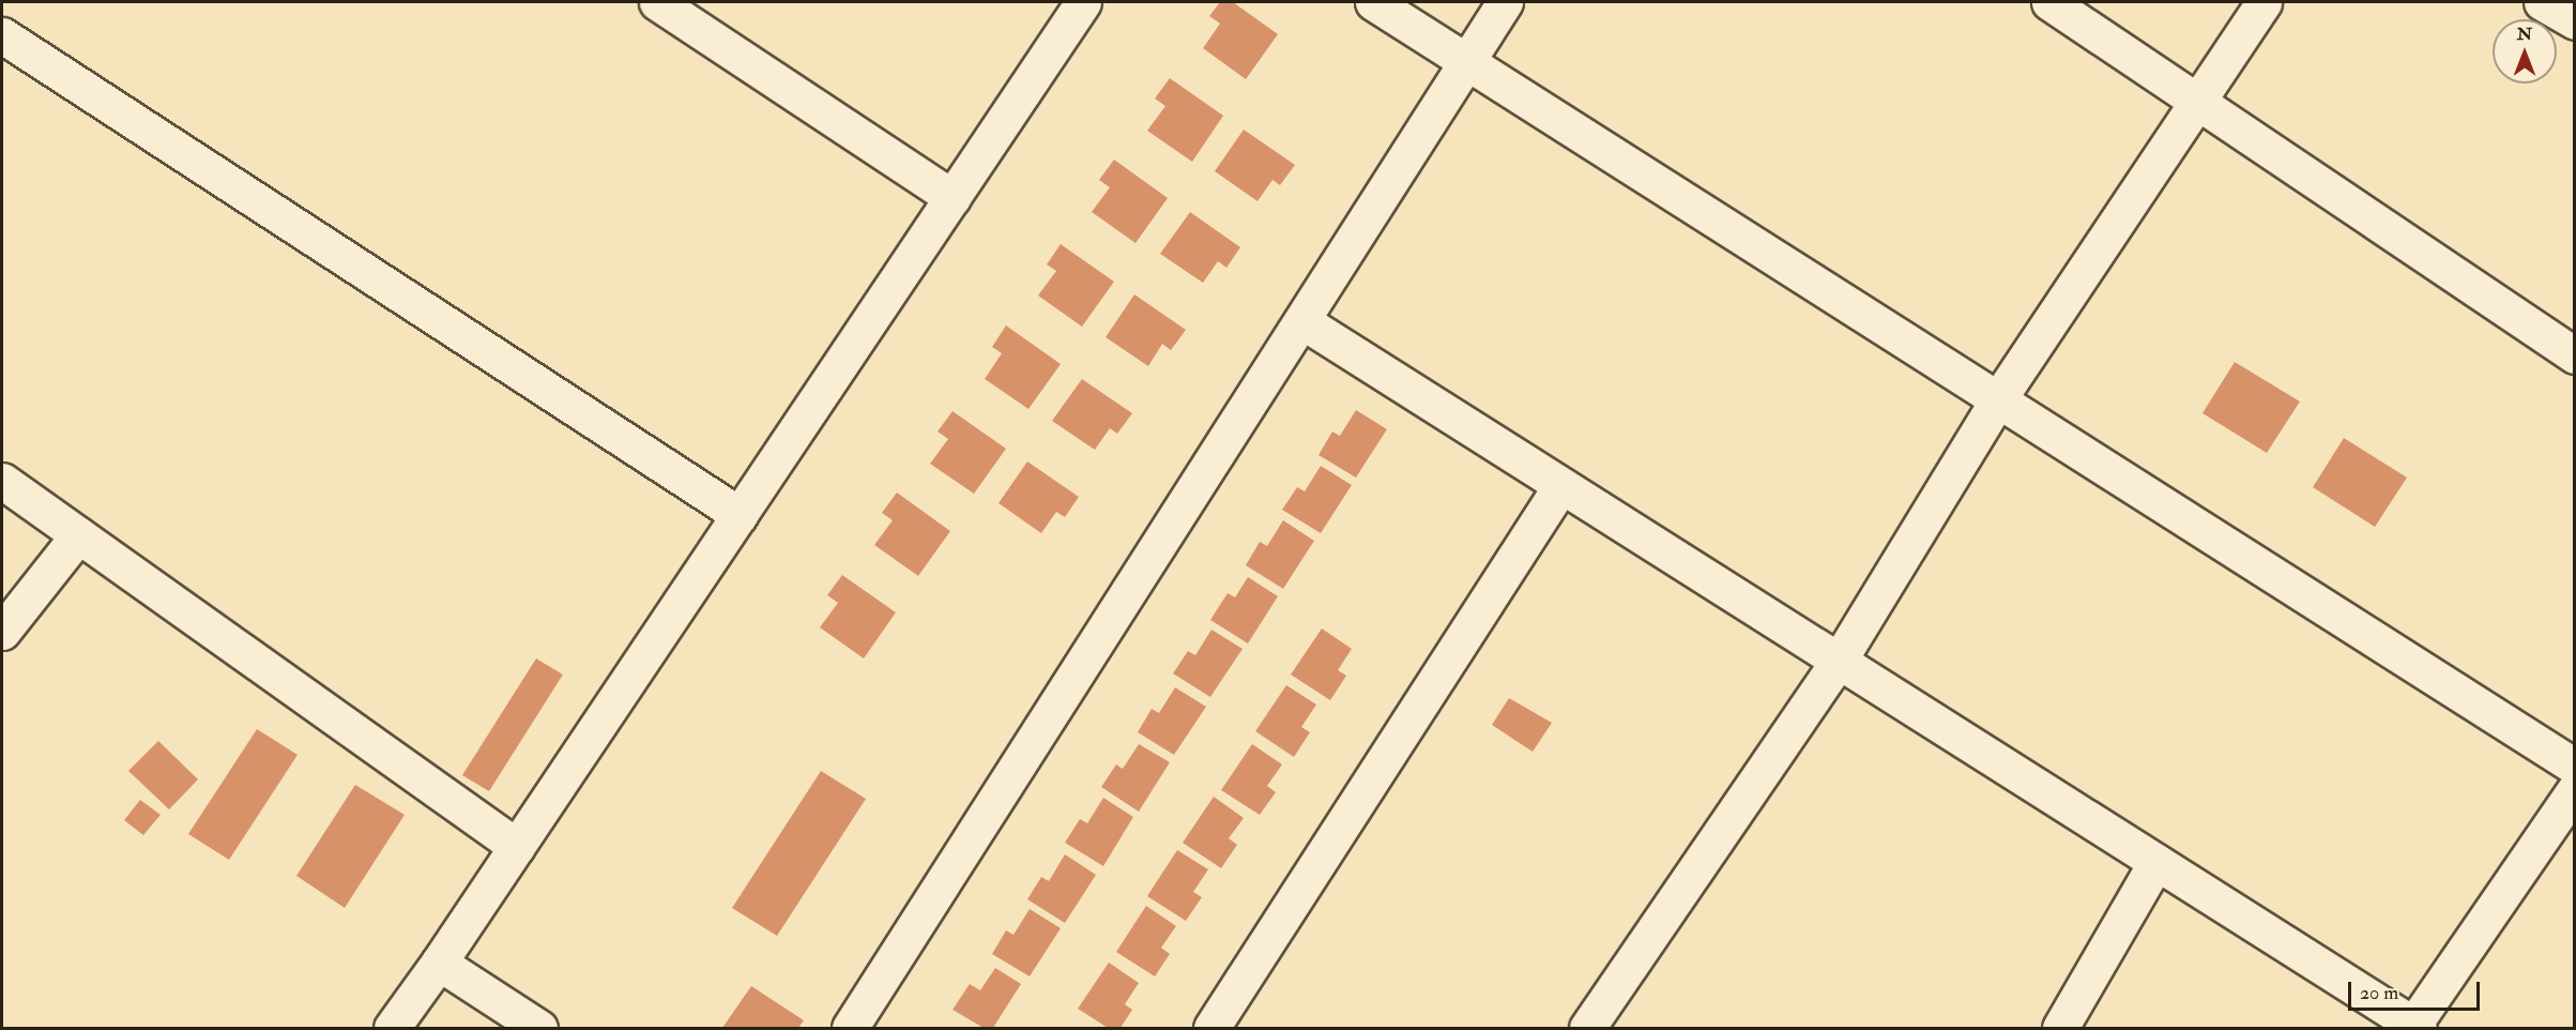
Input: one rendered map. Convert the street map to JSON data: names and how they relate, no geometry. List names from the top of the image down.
{
  "scale_bar": "20 m",
  "north": "top"
}
